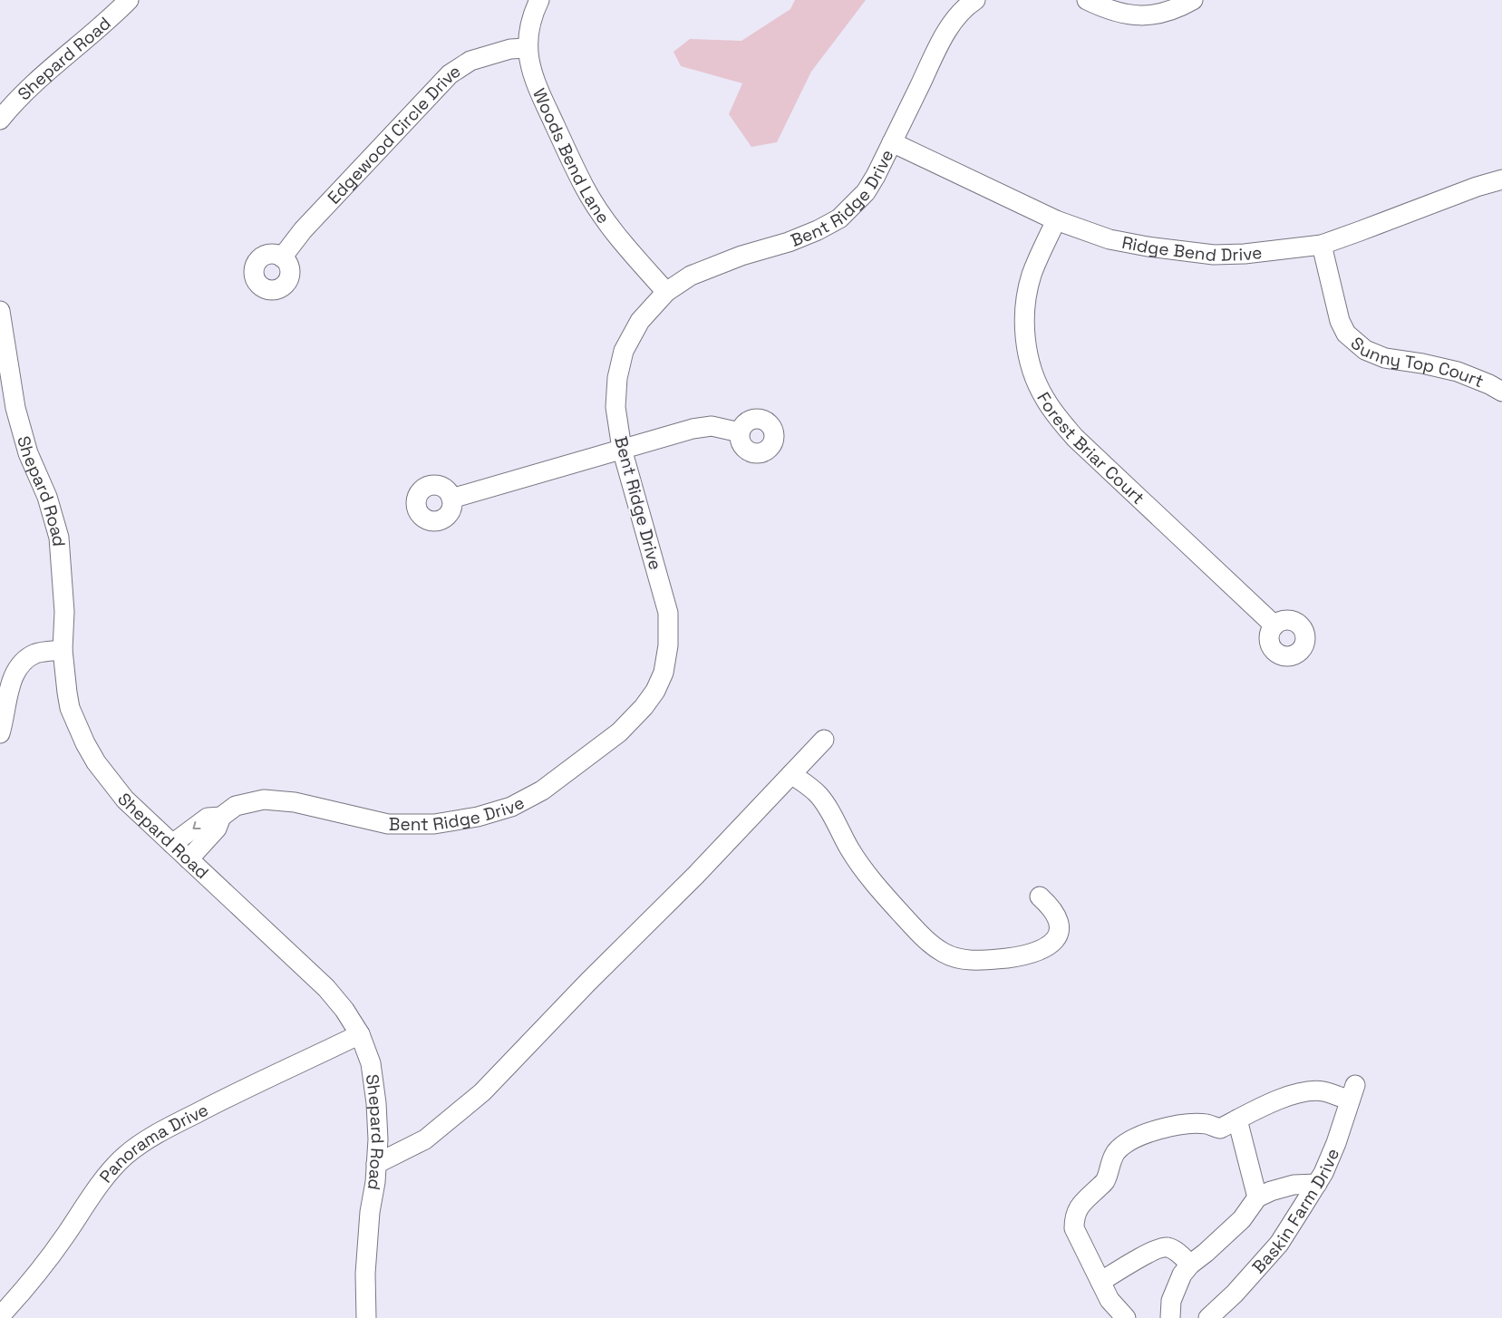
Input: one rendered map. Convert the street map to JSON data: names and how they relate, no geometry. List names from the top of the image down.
{
  "streets": {
    "street": [
      "Shepard Road",
      "Edgewood Circle Drive",
      "Woods Bend Lane",
      "Bent Ridge Drive",
      "Ridge Bend Drive",
      "Sunny Top Court",
      "Forest Briar Court",
      "Panorama Drive",
      "Baskin Farm Drive"
    ]
  },
  "crossings": [
    ["Shepard Road", "Bent Ridge Drive"],
    ["Shepard Road", "Panorama Drive"],
    ["Edgewood Circle Drive", "Woods Bend Lane"],
    ["Woods Bend Lane", "Bent Ridge Drive"],
    ["Bent Ridge Drive", "Ridge Bend Drive"],
    ["Ridge Bend Drive", "Sunny Top Court"],
    ["Ridge Bend Drive", "Forest Briar Court"]
  ]
}
